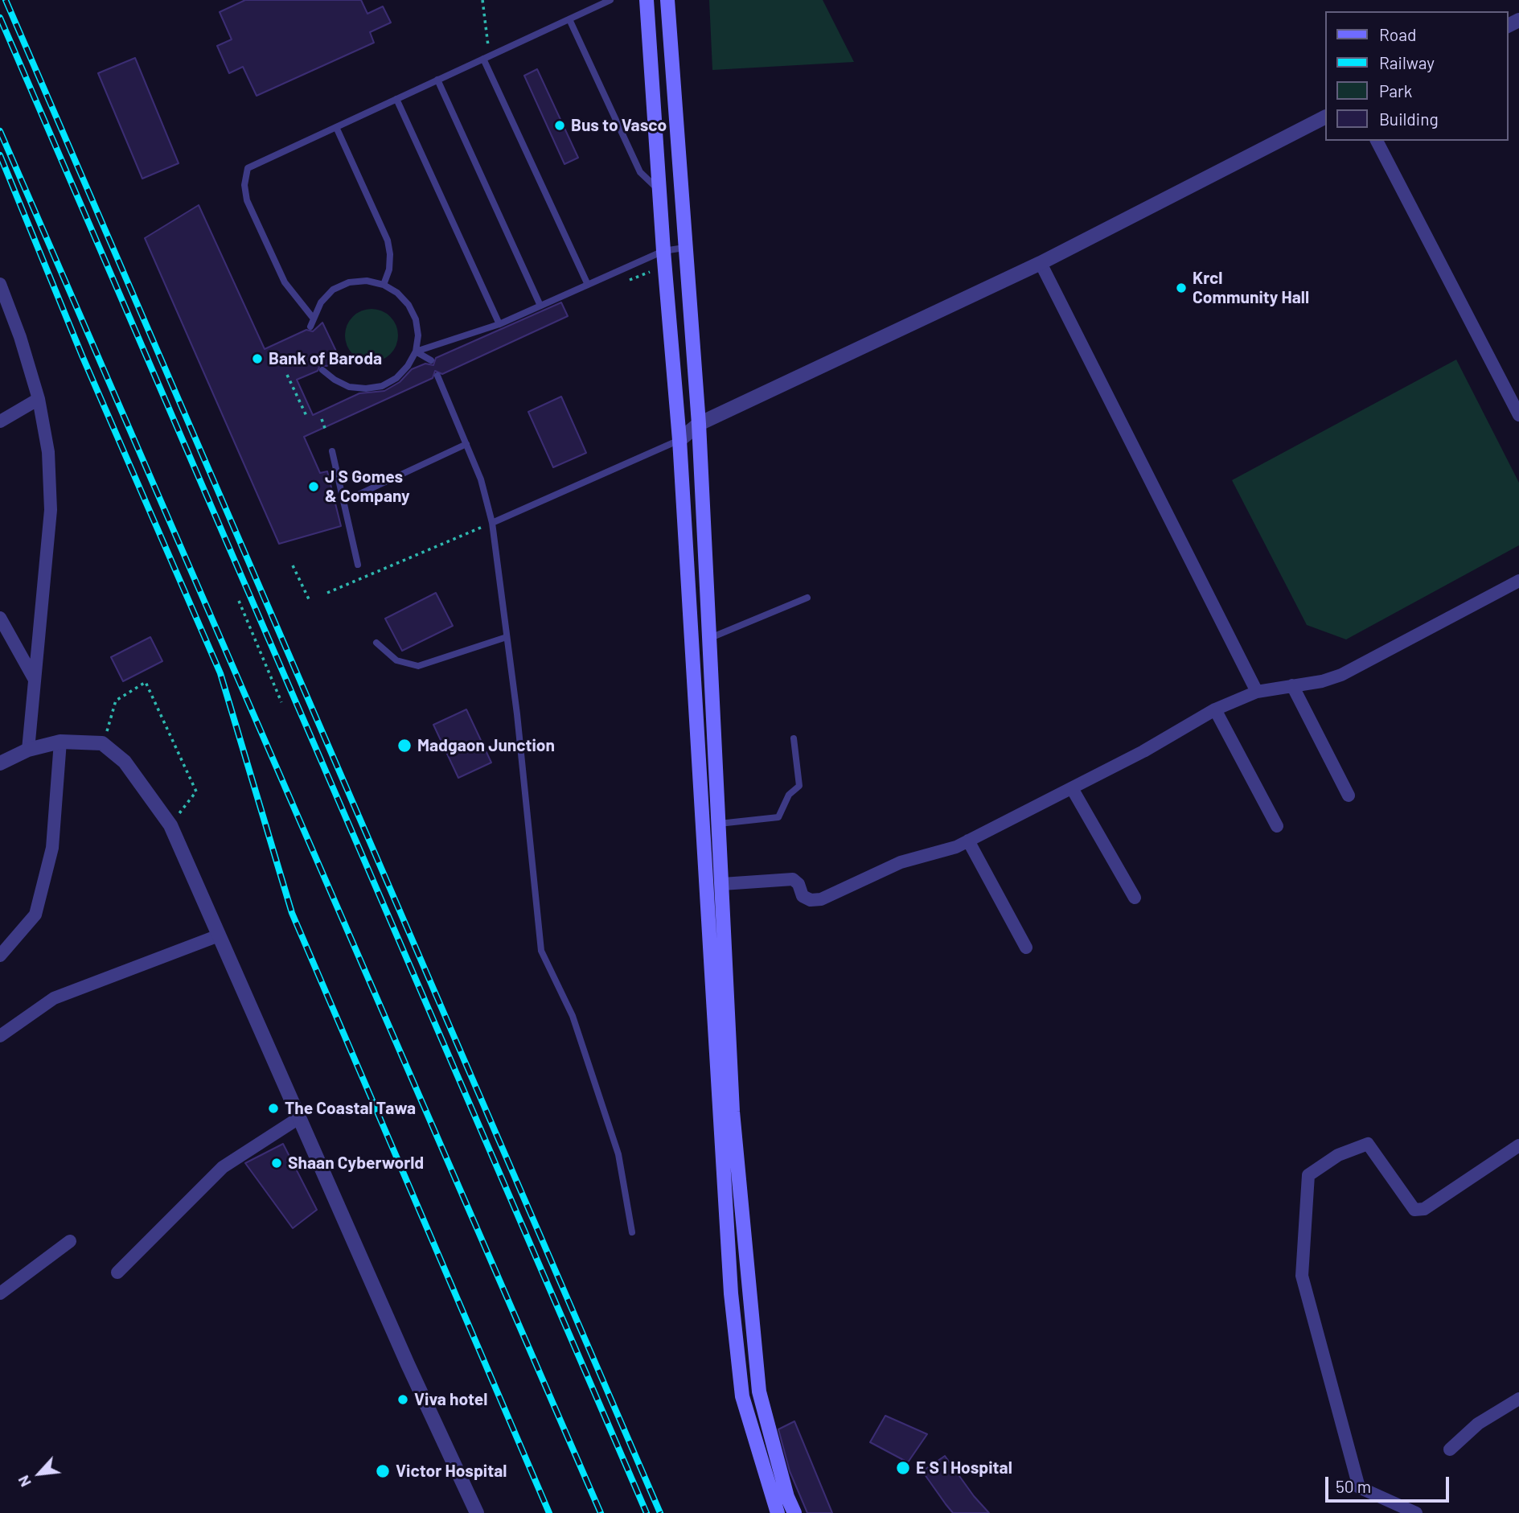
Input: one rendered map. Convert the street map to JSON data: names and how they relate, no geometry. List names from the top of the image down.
{
  "places": [
    "Bus to Vasco",
    "Krcl Community Hall",
    "Bank of Baroda",
    "J S Gomes & Company",
    "Madgaon Junction",
    "The Coastal Tawa",
    "Shaan Cyberworld",
    "Viva hotel",
    "E S I Hospital",
    "Victor Hospital"
  ],
  "legend": [
    "Road",
    "Railway",
    "Park",
    "Building"
  ],
  "scale_bar": "50 m",
  "north": "bottom left"
}
